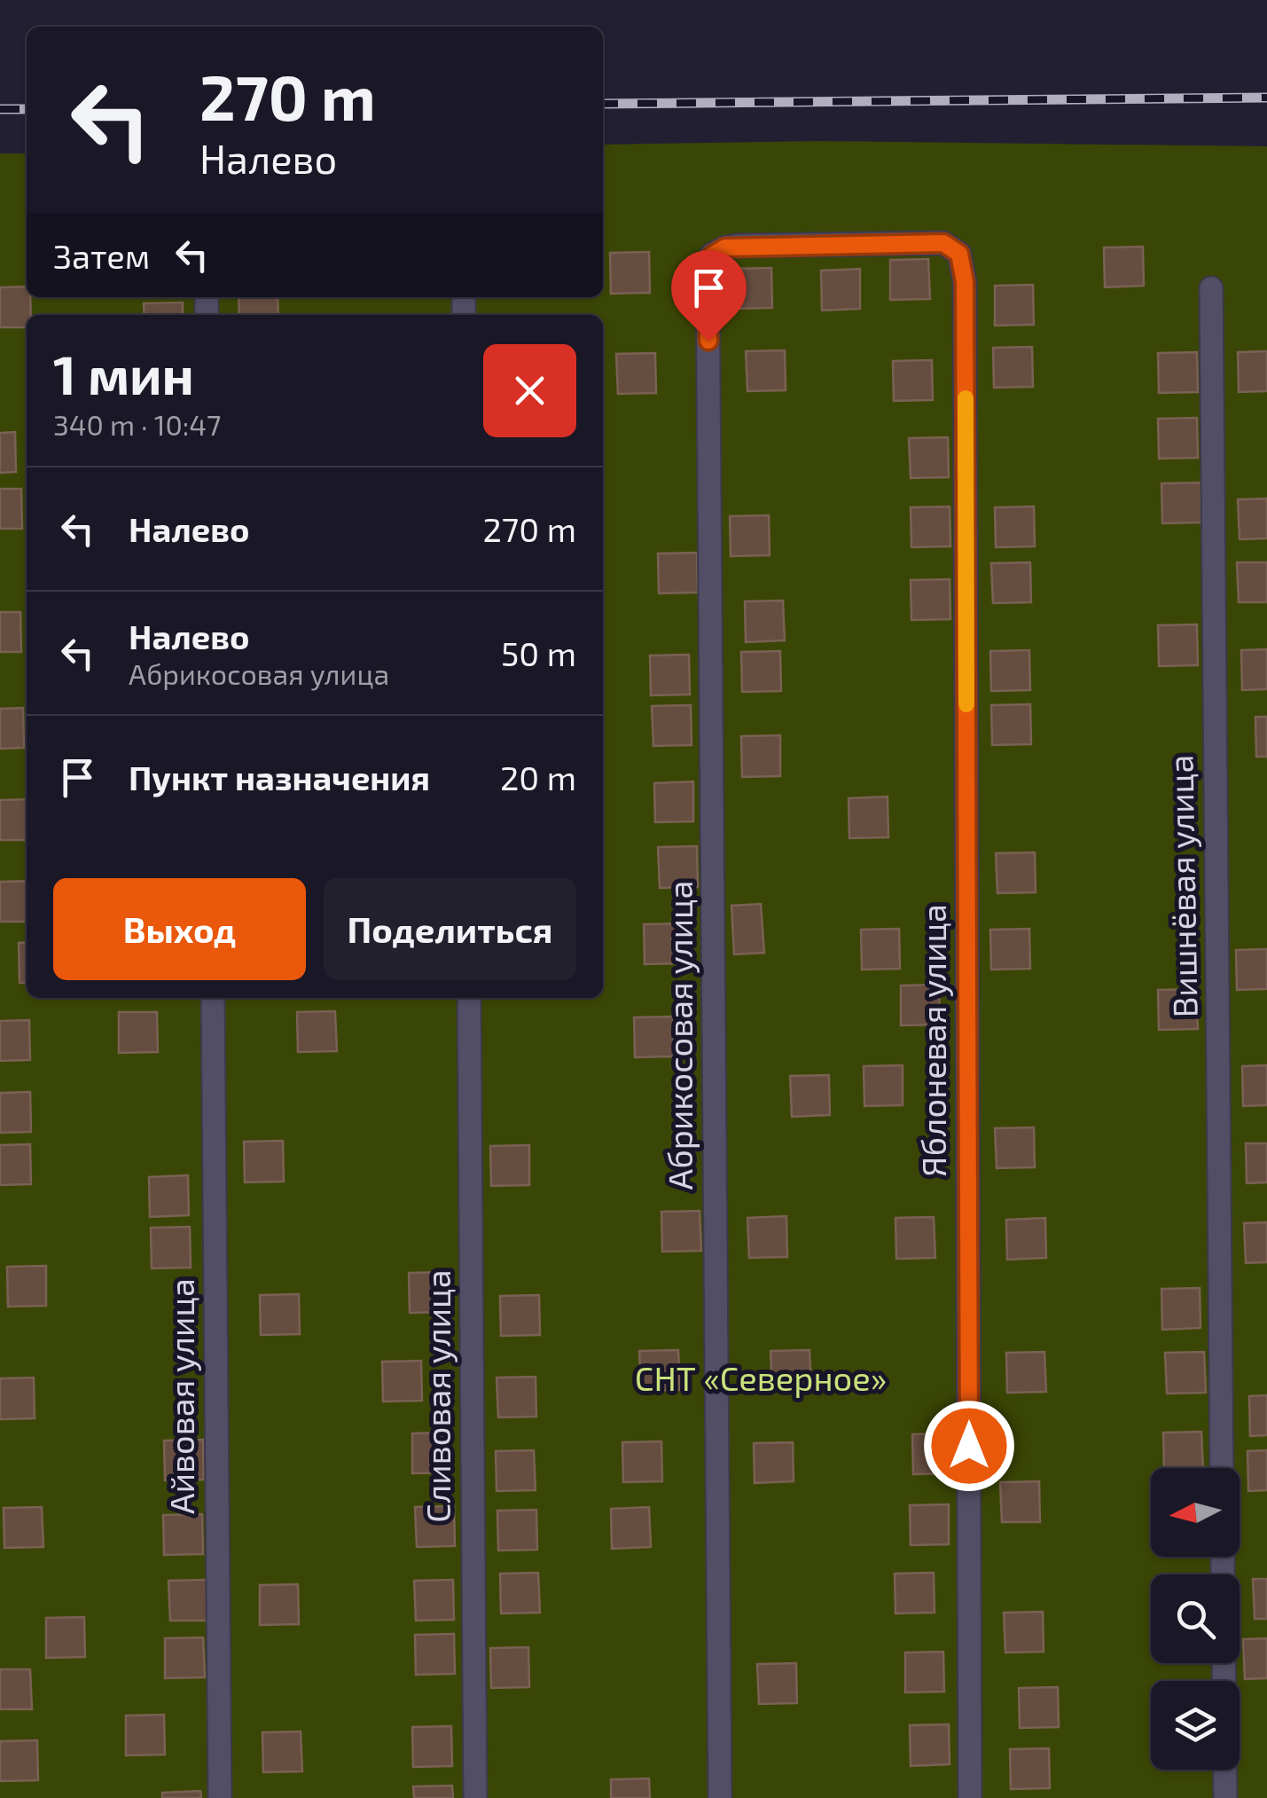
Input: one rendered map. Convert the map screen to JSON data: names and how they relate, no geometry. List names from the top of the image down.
{
  "streets": {
    "street": [
      "Вишнёвая улица",
      "Абрикосовая улица",
      "Яблоневая улица",
      "Айвовая улица",
      "Сливовая улица"
    ]
  },
  "crossings": [
    ["Абрикосовая улица", "Яблоневая улица"]
  ],
  "parks": ["СНТ «Северное»"],
  "north": "left",
  "page": {
    "turn": ["270 m", "Налево"],
    "then": "Затем",
    "heading": ["1 мин", "340 m · 10:47"],
    "list": [
      {
        "name": "Налево",
        "value": "270 m"
      },
      {
        "name": "Налево",
        "note": "Абрикосовая улица",
        "value": "50 m"
      },
      {
        "name": "Пункт назначения",
        "value": "20 m"
      }
    ],
    "buttons": ["Выход", "Поделиться"]
  }
}
